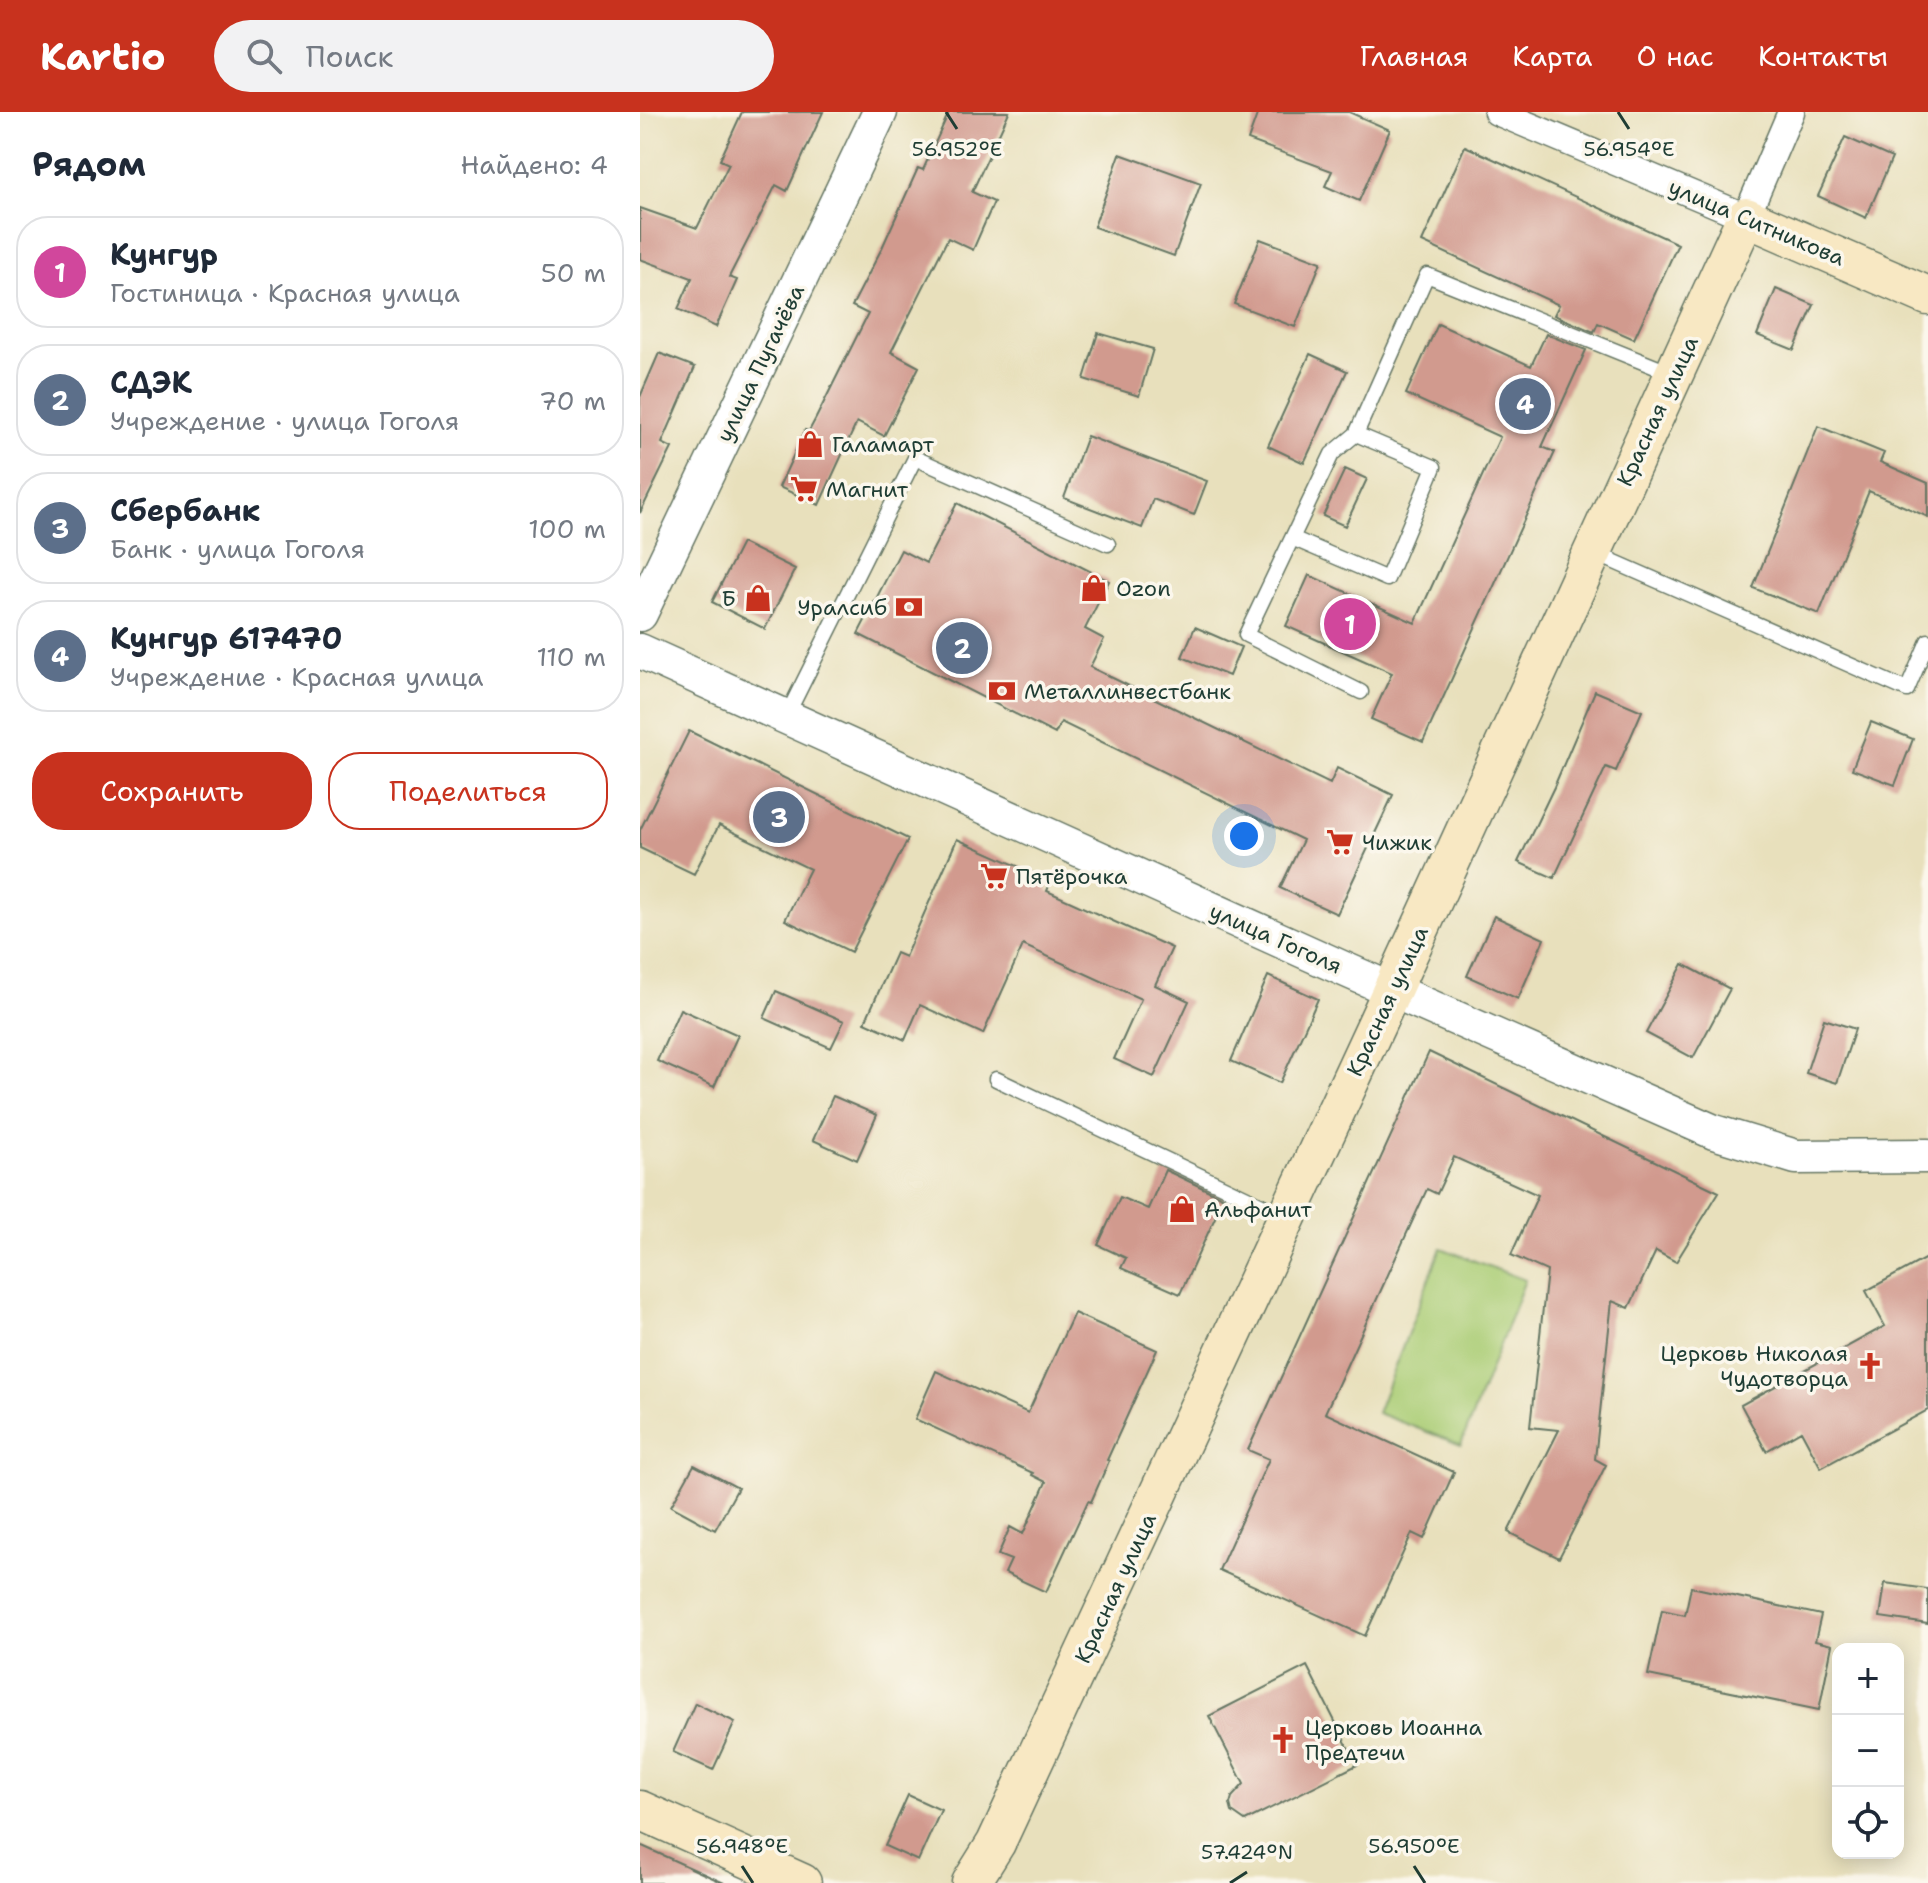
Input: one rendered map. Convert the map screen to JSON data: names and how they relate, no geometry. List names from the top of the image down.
{
  "streets": {
    "main road": ["улица Ситникова", "Красная улица"],
    "street": ["улица Пугачёва", "улица Гоголя"]
  },
  "crossings": [
    ["улица Ситникова", "Красная улица"],
    ["Красная улица", "улица Гоголя"]
  ],
  "places": {
    "shop": [
      "Галамарт",
      "Ozon",
      "Б",
      "Альфанит"
    ],
    "supermarket": ["Магнит", "Чижик", "Пятёрочка"],
    "bank": ["Уралсиб", "Металлинвестбанк"],
    "church": ["Церковь Николая Чудотворца", "Церковь Иоанна Предтечи"]
  },
  "page": {
    "header": "Kartio",
    "search": "Поиск",
    "nav": [
      "Главная",
      "Карта",
      "О нас",
      "Контакты"
    ],
    "heading": ["Рядом", "Найдено: 4"],
    "list": [
      {
        "mark": "1",
        "name": "Кунгур",
        "note": "Гостиница · Красная улица",
        "value": "50 m"
      },
      {
        "mark": "2",
        "name": "СДЭК",
        "note": "Учреждение · улица Гоголя",
        "value": "70 m"
      },
      {
        "mark": "3",
        "name": "Сбербанк",
        "note": "Банк · улица Гоголя",
        "value": "100 m"
      },
      {
        "mark": "4",
        "name": "Кунгур 617470",
        "note": "Учреждение · Красная улица",
        "value": "110 m"
      }
    ],
    "pins": [
      "4",
      "1",
      "2",
      "3"
    ],
    "buttons": ["Сохранить", "Поделиться"],
    "map_buttons": ["+", "−"]
  },
  "coordinates": [
    "56.952°E",
    "56.954°E",
    "56.948°E",
    "56.950°E",
    "57.424°N"
  ]
}
